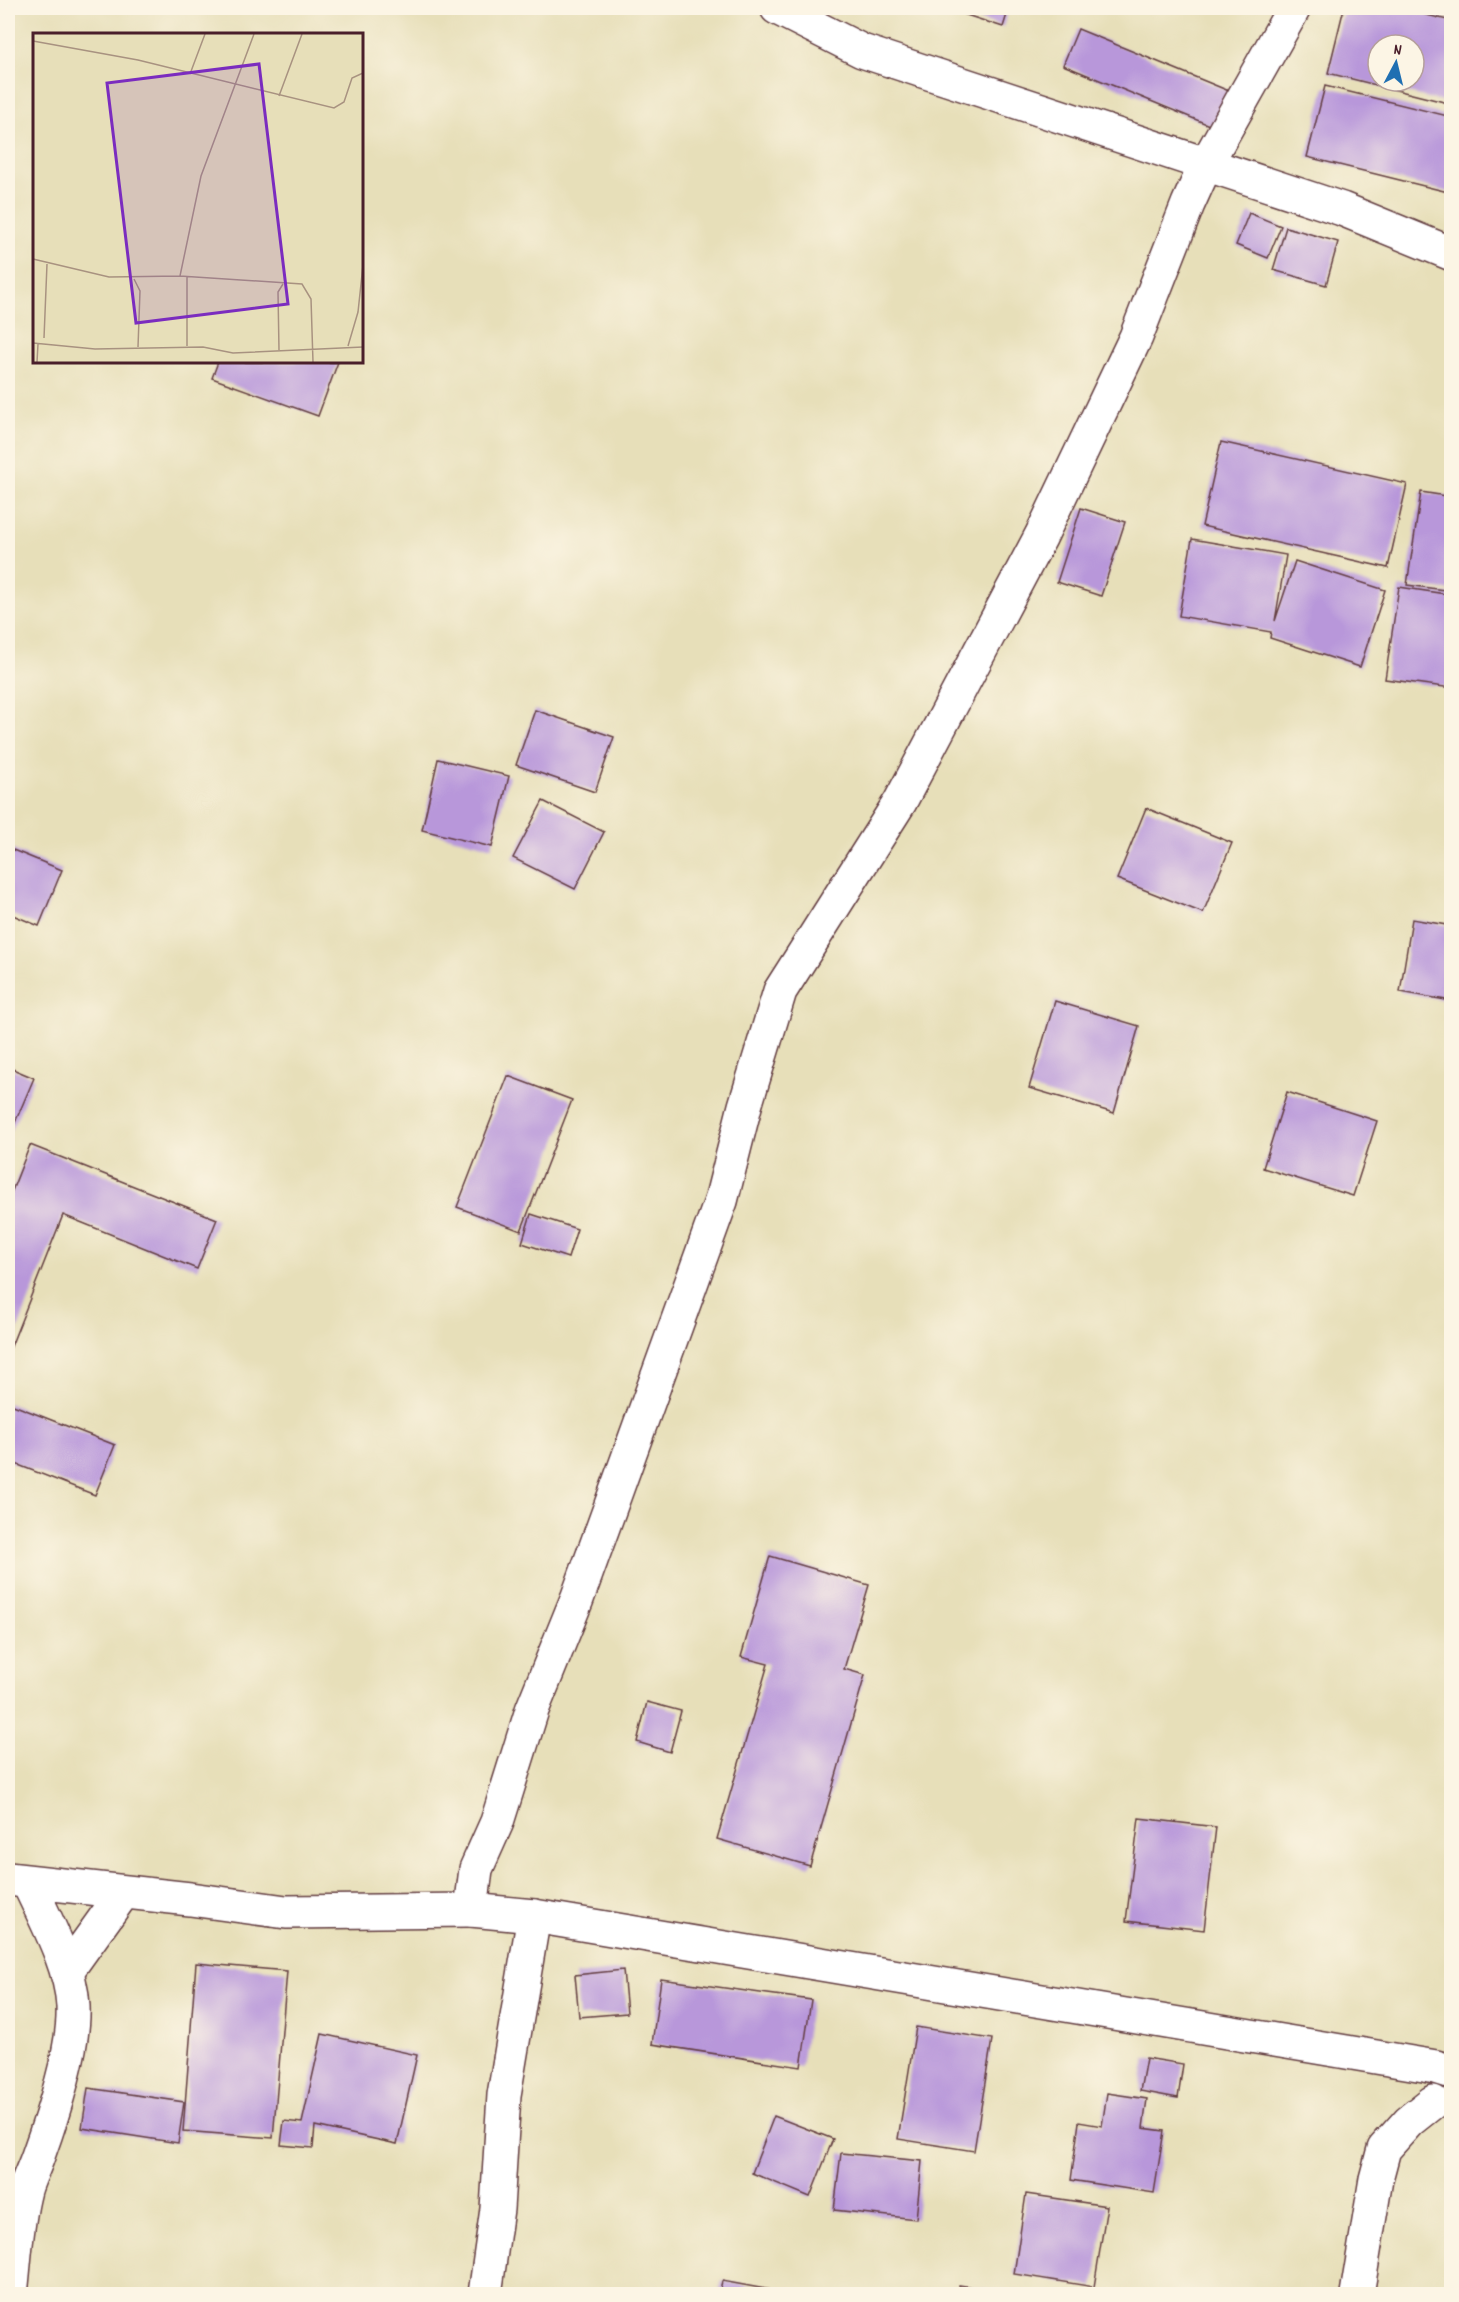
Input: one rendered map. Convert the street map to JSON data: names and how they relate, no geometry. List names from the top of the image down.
{
  "north": "top"
}
